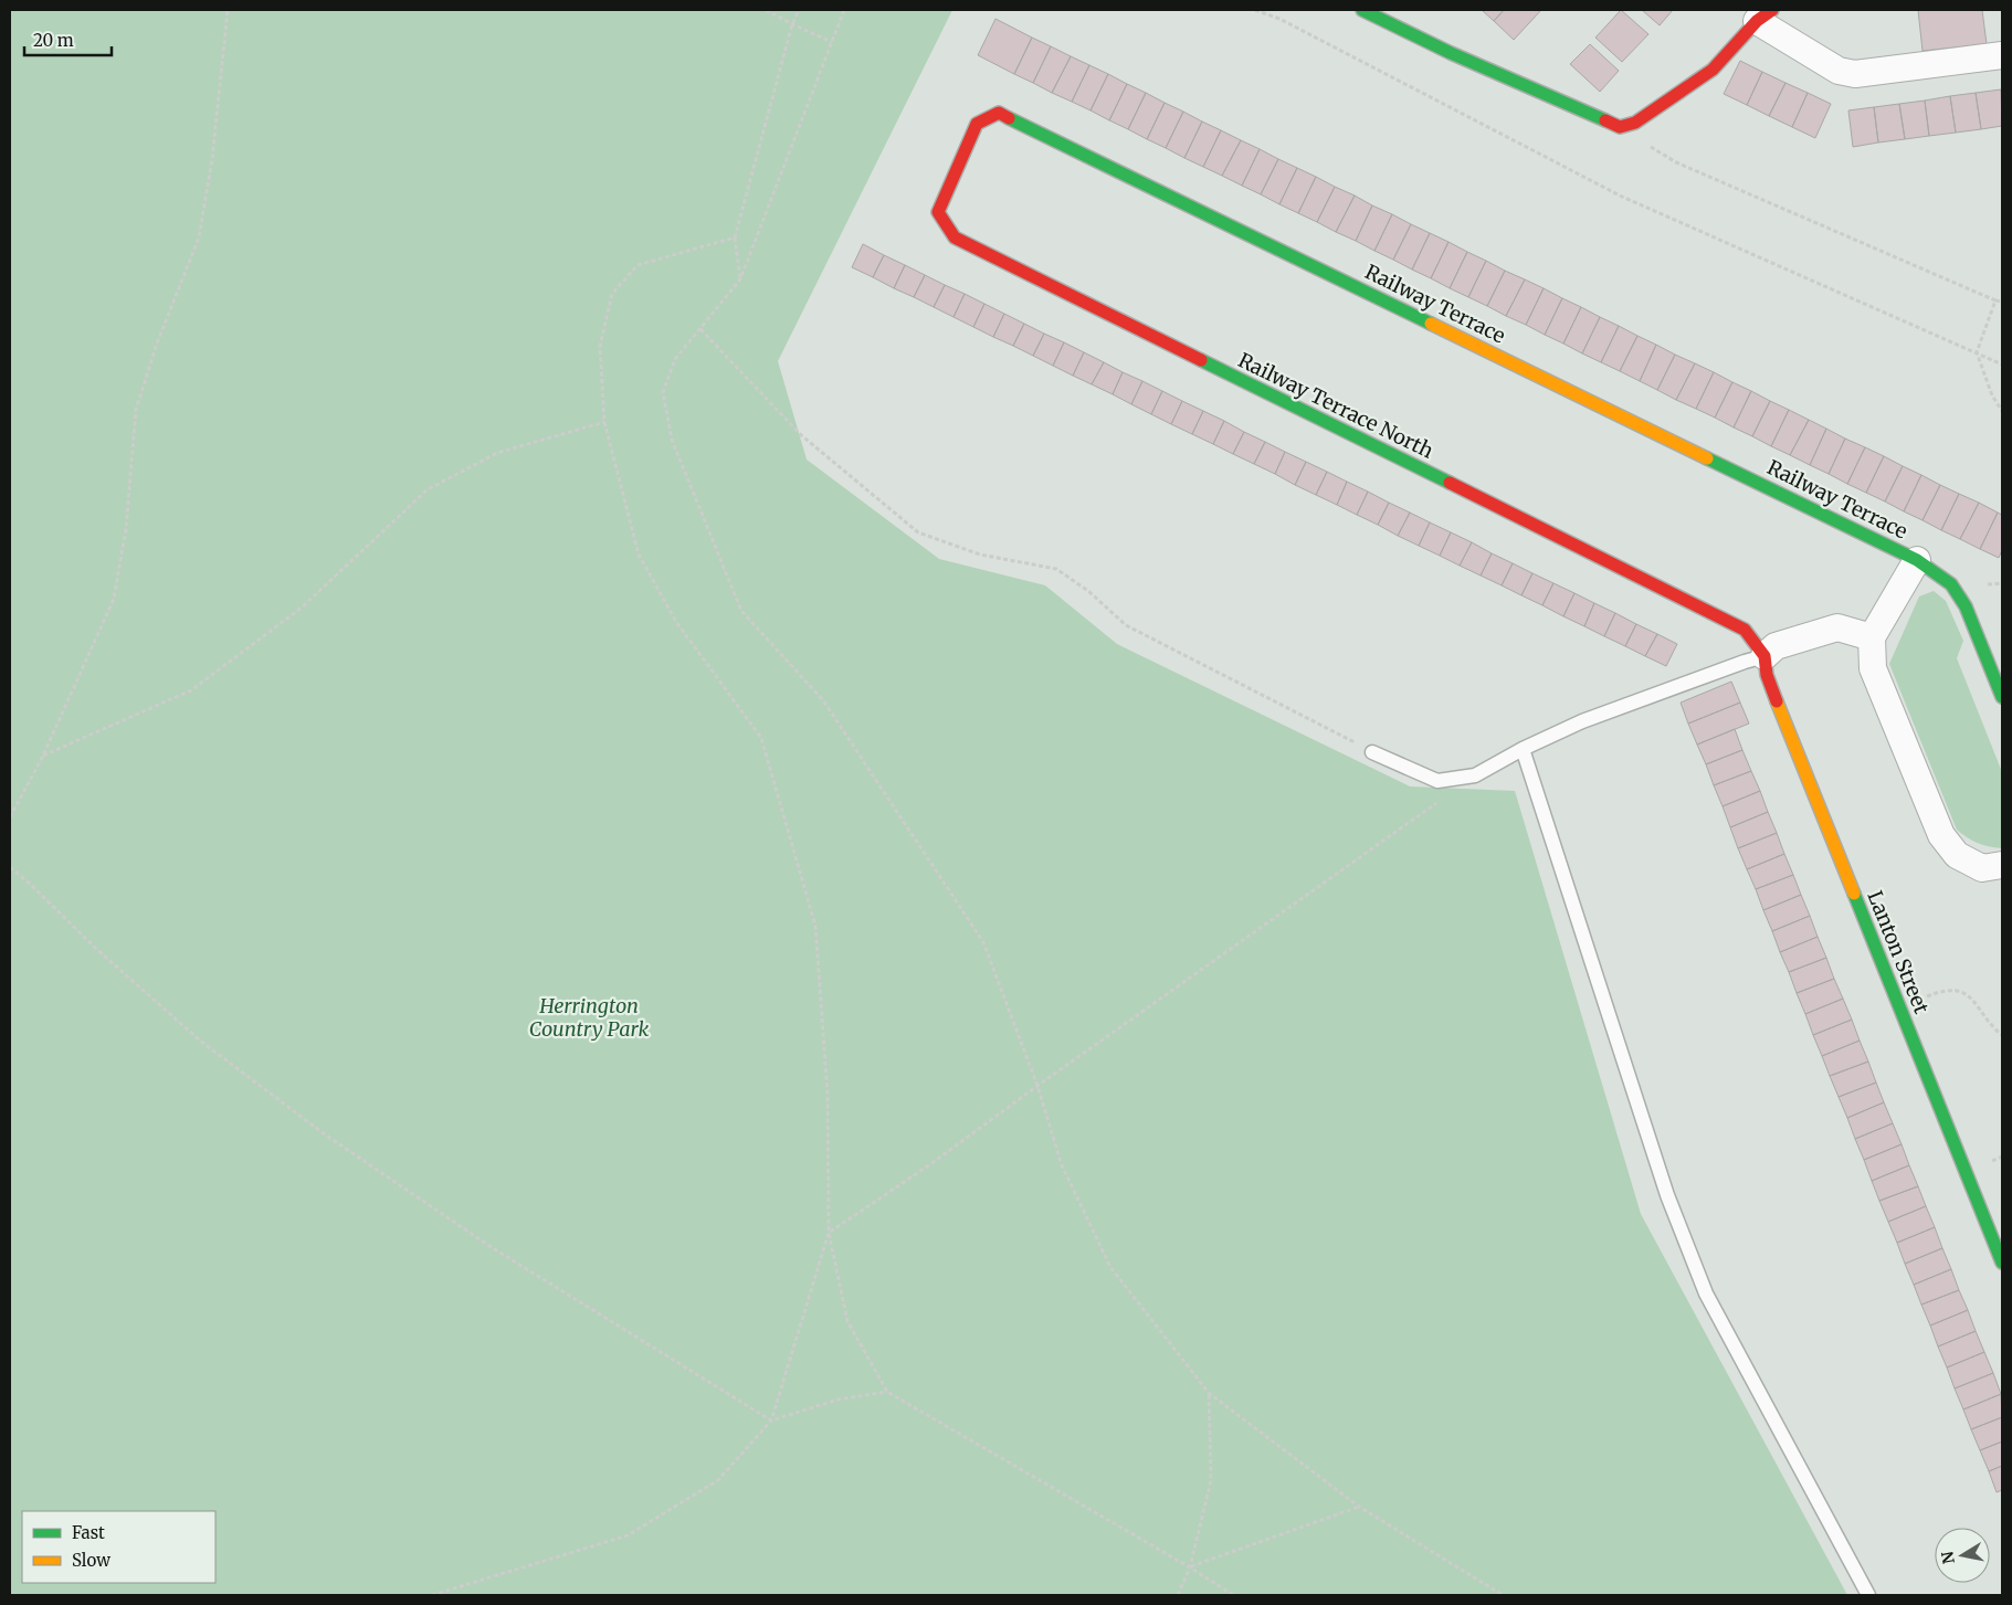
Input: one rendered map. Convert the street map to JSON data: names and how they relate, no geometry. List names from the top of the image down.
{
  "streets": {
    "street": ["Railway Terrace", "Railway Terrace North", "Lanton Street"]
  },
  "crossings": [
    ["Railway Terrace", "Railway Terrace North"],
    ["Railway Terrace North", "Lanton Street"]
  ],
  "parks": ["Herrington Country Park"],
  "legend": ["Fast", "Slow"],
  "scale_bar": "20 m",
  "north": "left"
}
